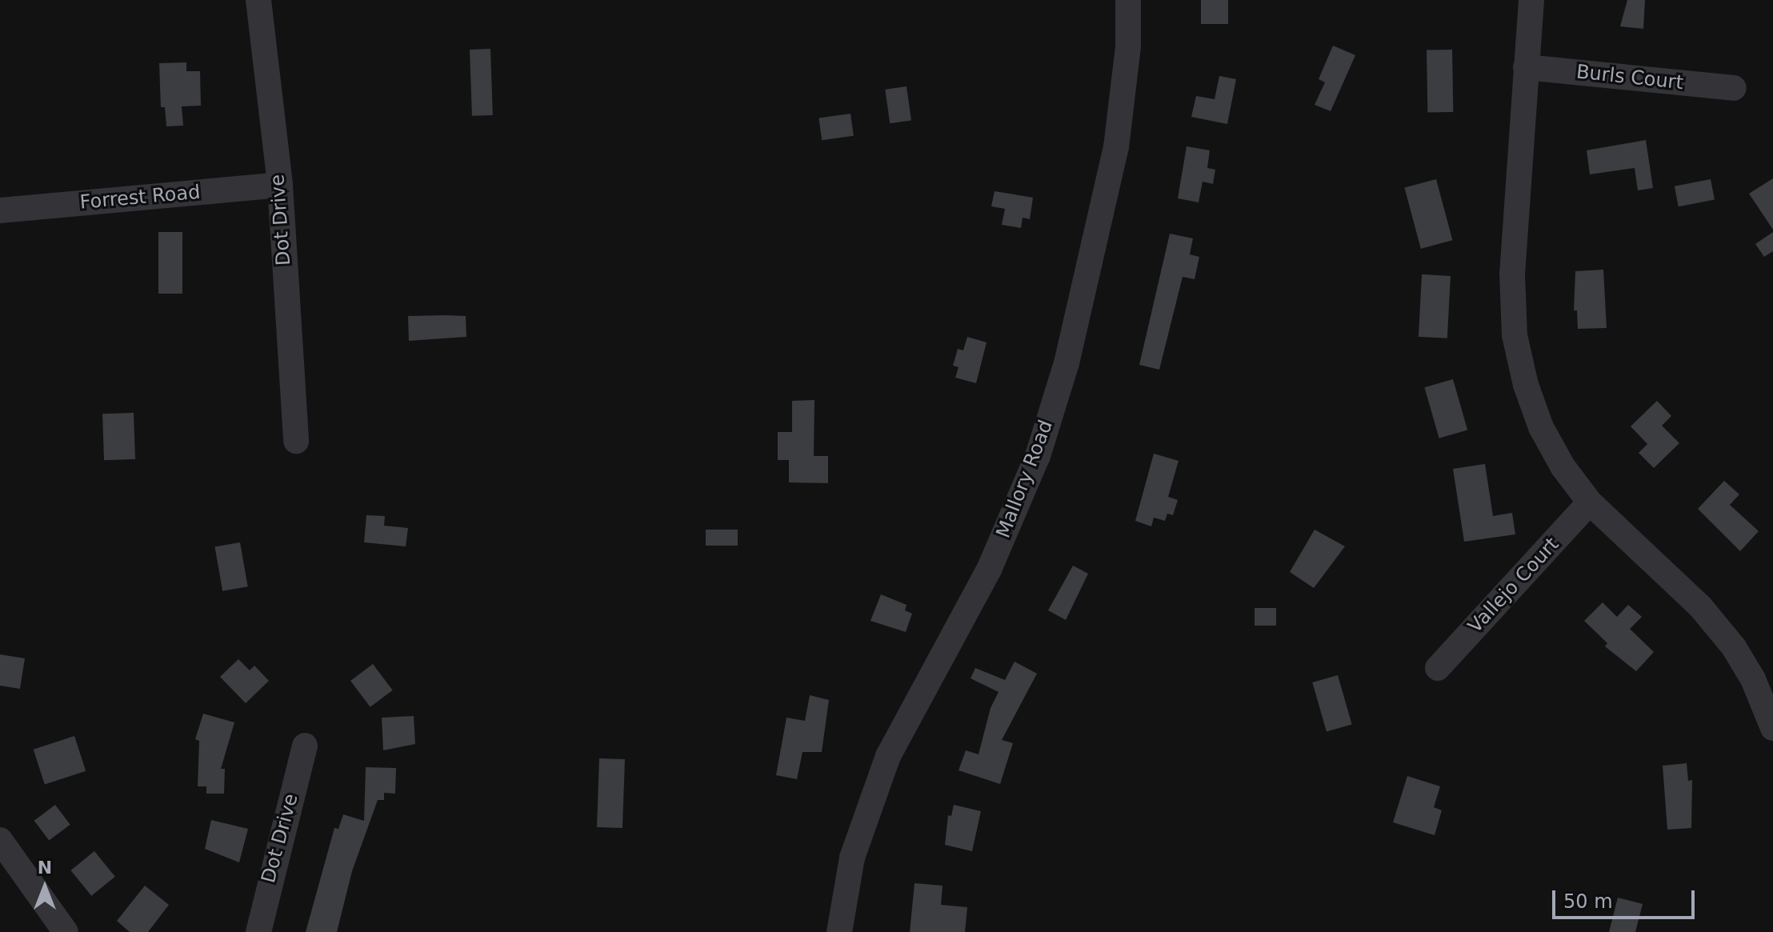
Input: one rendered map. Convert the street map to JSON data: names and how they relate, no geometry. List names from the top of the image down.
{
  "streets": {
    "street": [
      "Burls Court",
      "Forrest Road",
      "Dot Drive",
      "Mallory Road",
      "Vallejo Court"
    ]
  },
  "crossings": [
    ["Forrest Road", "Dot Drive"]
  ],
  "scale_bar": "50 m",
  "north": "top"
}
